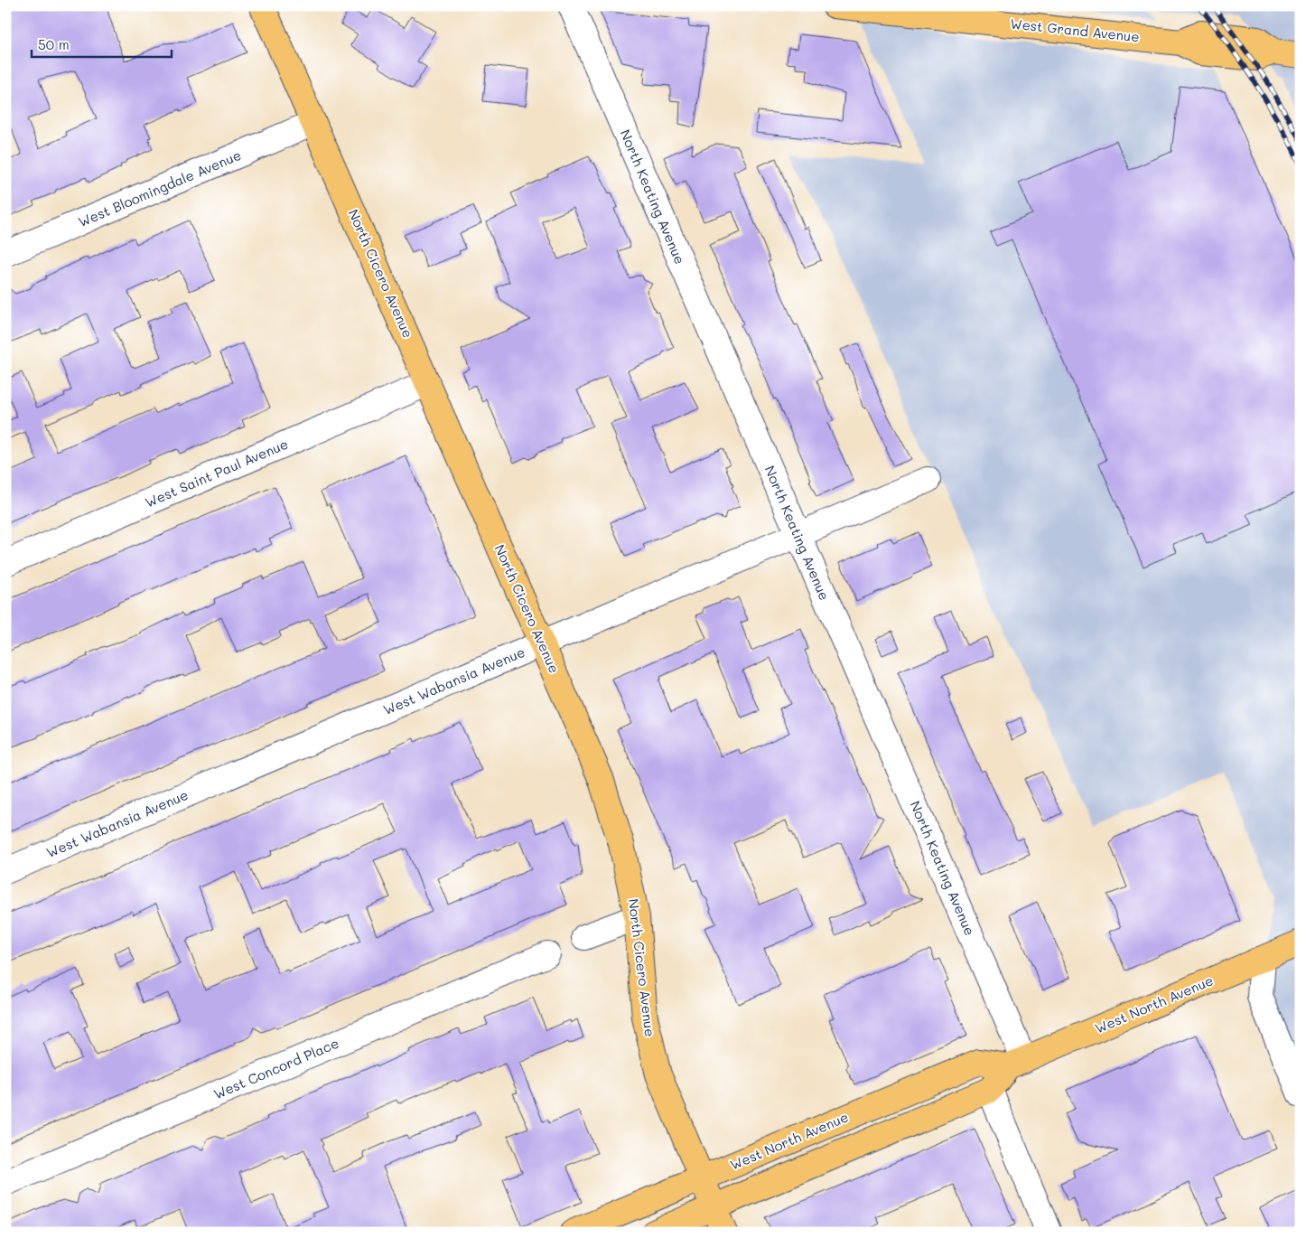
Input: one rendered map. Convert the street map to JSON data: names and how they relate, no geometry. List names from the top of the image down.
{
  "streets": {
    "main road": ["West Grand Avenue", "North Cicero Avenue", "West North Avenue"],
    "street": [
      "West Bloomingdale Avenue",
      "North Keating Avenue",
      "West Saint Paul Avenue",
      "West Wabansia Avenue",
      "West Concord Place"
    ]
  },
  "crossings": [
    ["West Bloomingdale Avenue", "North Cicero Avenue"],
    ["North Keating Avenue", "West Wabansia Avenue"],
    ["North Keating Avenue", "West North Avenue"],
    ["North Cicero Avenue", "West Saint Paul Avenue"],
    ["North Cicero Avenue", "West Wabansia Avenue"],
    ["North Cicero Avenue", "West North Avenue"]
  ],
  "scale_bar": "50 m"
}
